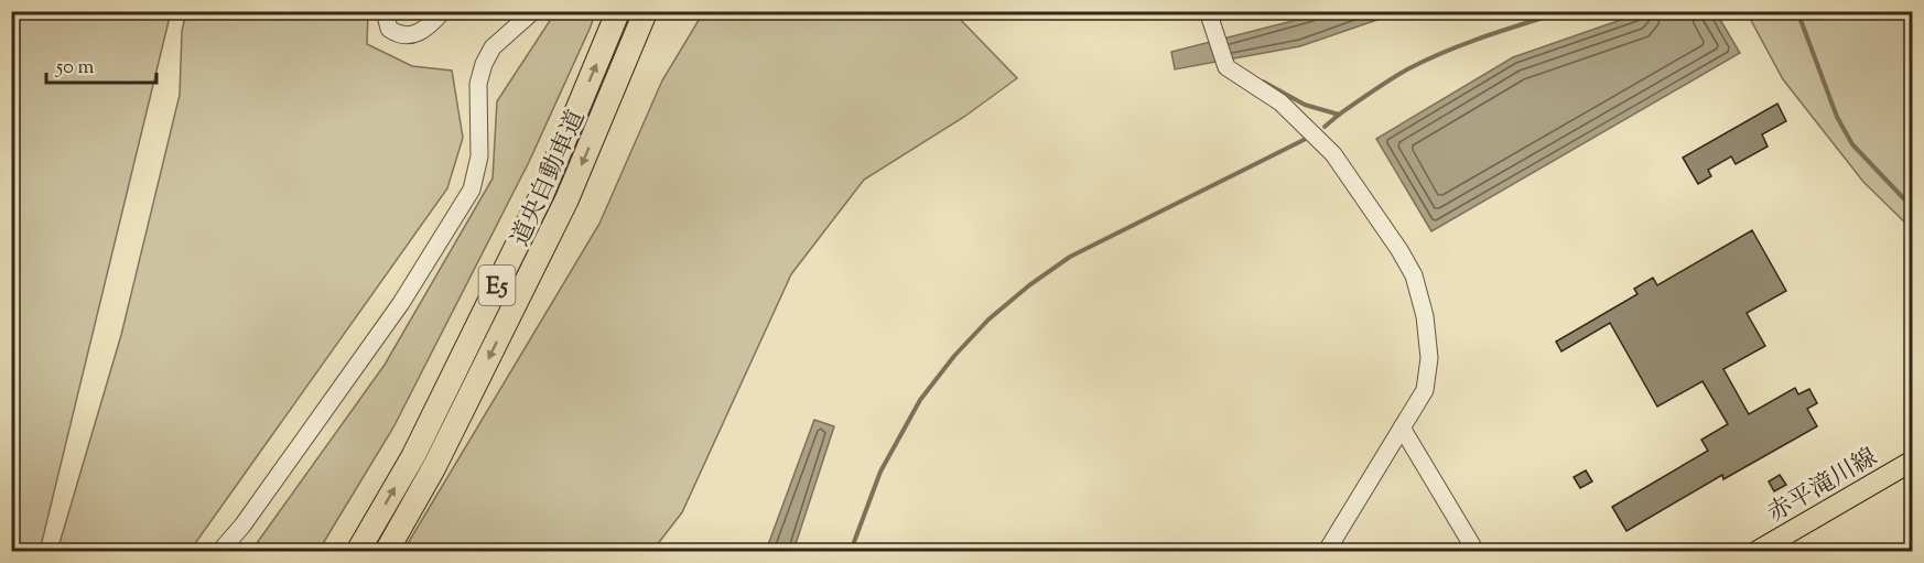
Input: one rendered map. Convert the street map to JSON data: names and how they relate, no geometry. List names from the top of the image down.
{
  "streets": {
    "highway": ["道央自動車道", "E5"],
    "main road": ["赤平滝川線"]
  },
  "scale_bar": "50 m"
}
